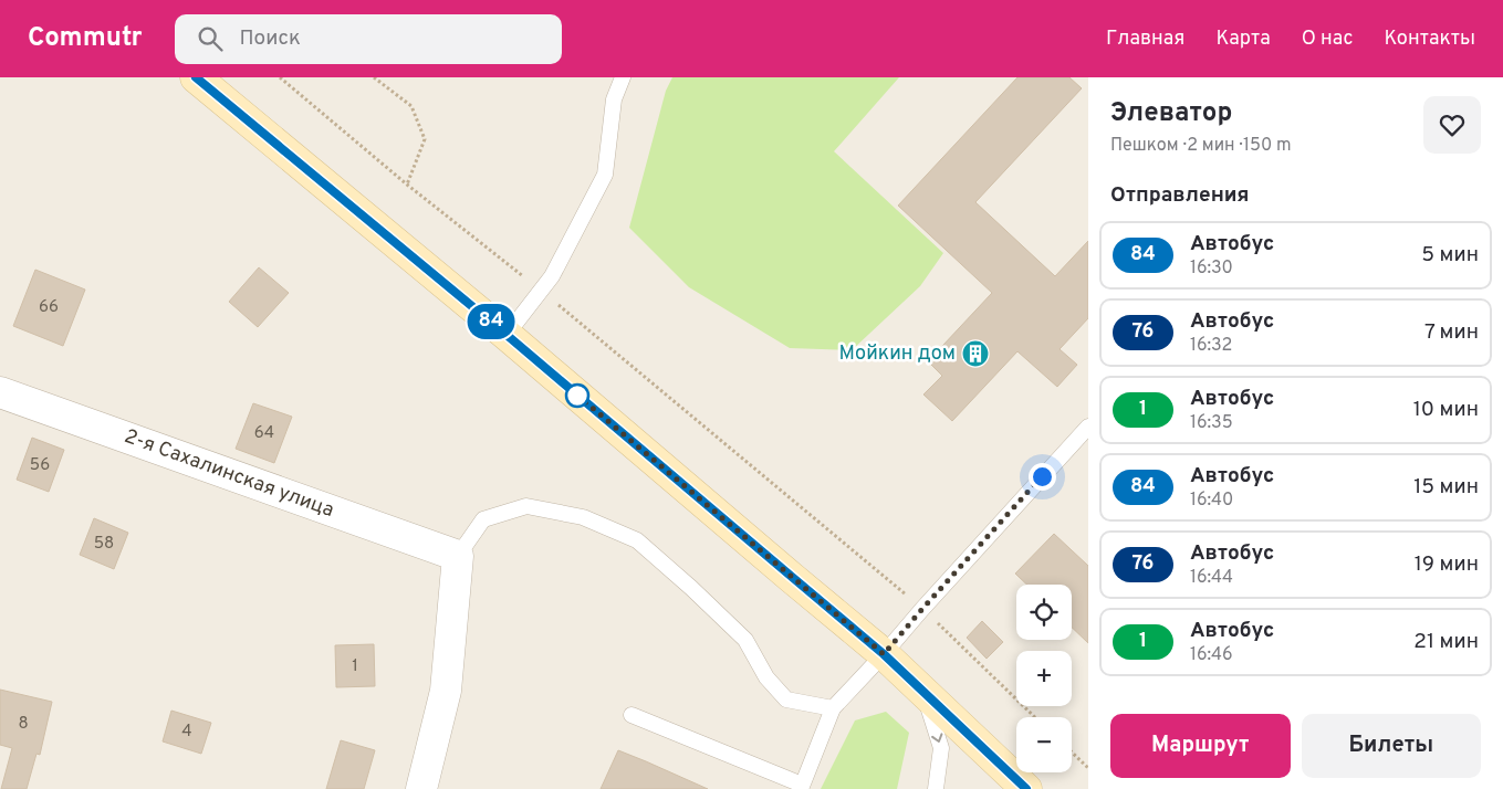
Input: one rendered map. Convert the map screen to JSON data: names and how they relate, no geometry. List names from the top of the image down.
{
  "streets": {
    "street": ["2-я Сахалинская улица"]
  },
  "places": {
    "building": ["Мойкин дом"]
  },
  "lines": ["bus line 84"],
  "house_numbers": [
    "66",
    "64",
    "56",
    "58",
    "1",
    "8",
    "4"
  ],
  "page": {
    "header": "Commutr",
    "search": "Поиск",
    "nav": [
      "Главная",
      "Карта",
      "О нас",
      "Контакты"
    ],
    "on_map": "84",
    "heading": [
      ["Элеватор", "Пешком · 2 мин · 150 m"],
      "Отправления"
    ],
    "list": [
      {
        "mark": "84",
        "name": "Автобус",
        "note": "16:30",
        "value": "5 мин"
      },
      {
        "mark": "76",
        "name": "Автобус",
        "note": "16:32",
        "value": "7 мин"
      },
      {
        "mark": "1",
        "name": "Автобус",
        "note": "16:35",
        "value": "10 мин"
      },
      {
        "mark": "84",
        "name": "Автобус",
        "note": "16:40",
        "value": "15 мин"
      },
      {
        "mark": "76",
        "name": "Автобус",
        "note": "16:44",
        "value": "19 мин"
      },
      {
        "mark": "1",
        "name": "Автобус",
        "note": "16:46",
        "value": "21 мин"
      }
    ],
    "map_buttons": ["+", "−"],
    "buttons": ["Маршрут", "Билеты"]
  }
}
